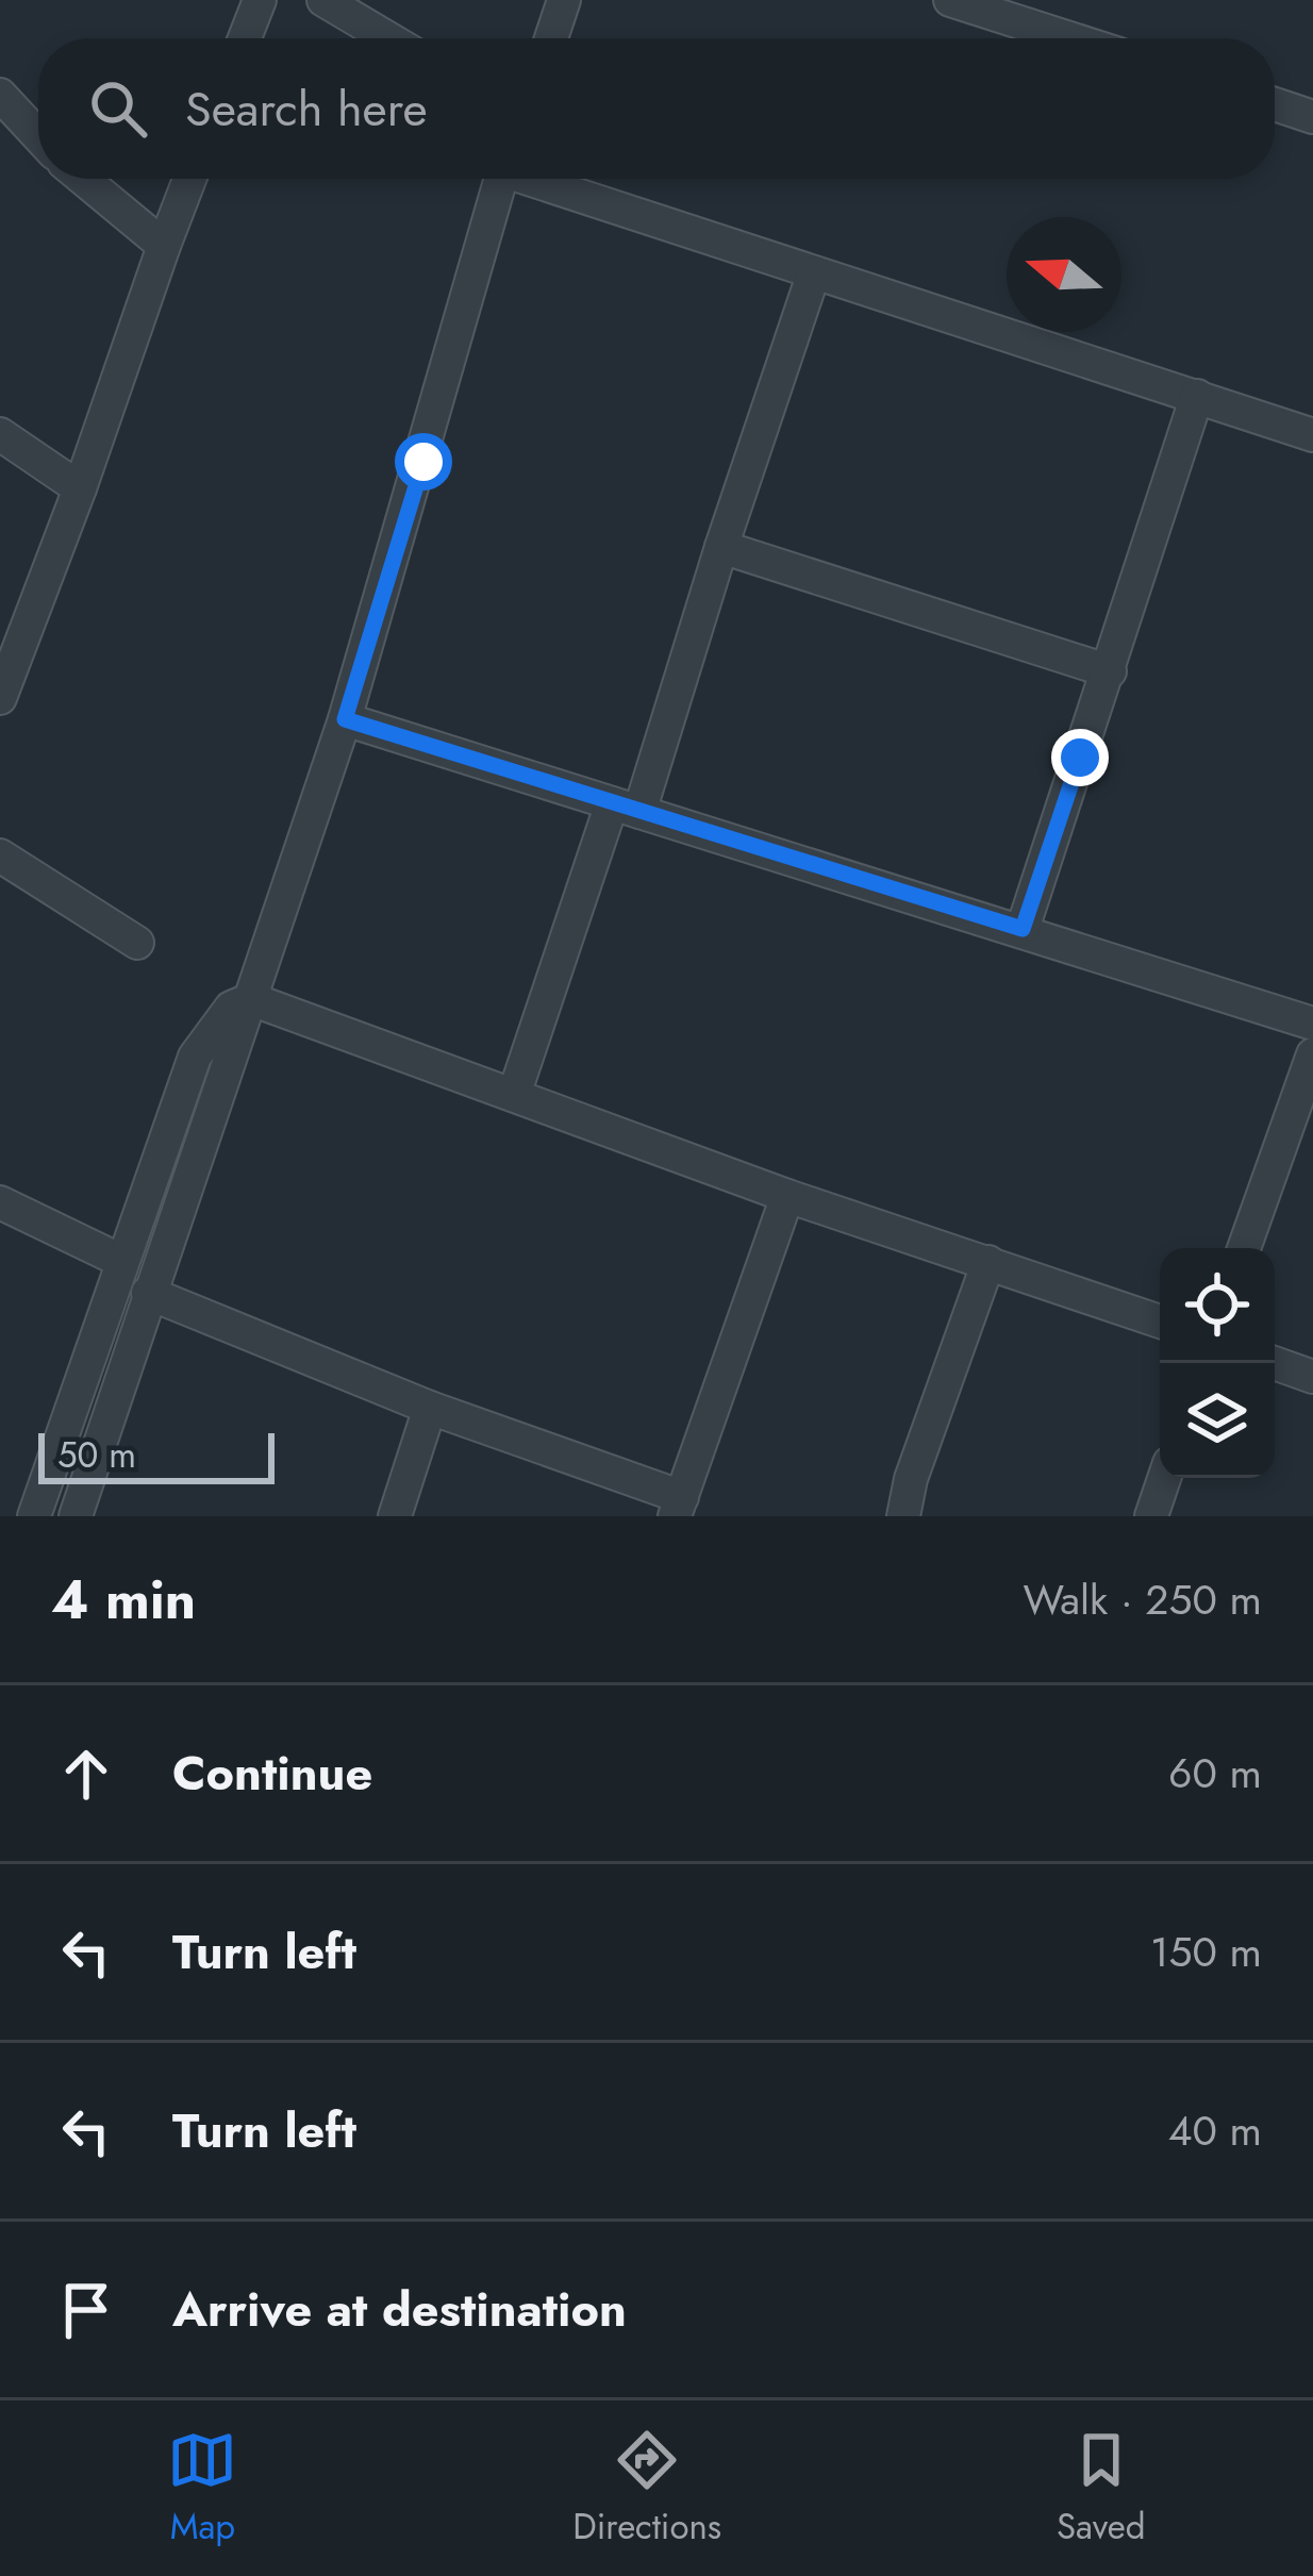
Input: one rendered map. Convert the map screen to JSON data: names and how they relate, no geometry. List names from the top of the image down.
{
  "scale_bar": "50 m",
  "north": "left",
  "page": {
    "search": "Search here",
    "scale": "50 m",
    "heading": ["4 min", "Walk · 250 m"],
    "list": [
      ["Continue", "60 m"],
      ["Turn left", "150 m"],
      ["Turn left", "40 m"],
      "Arrive at destination"
    ],
    "nav": ["Map", "Directions", "Saved"]
  }
}
